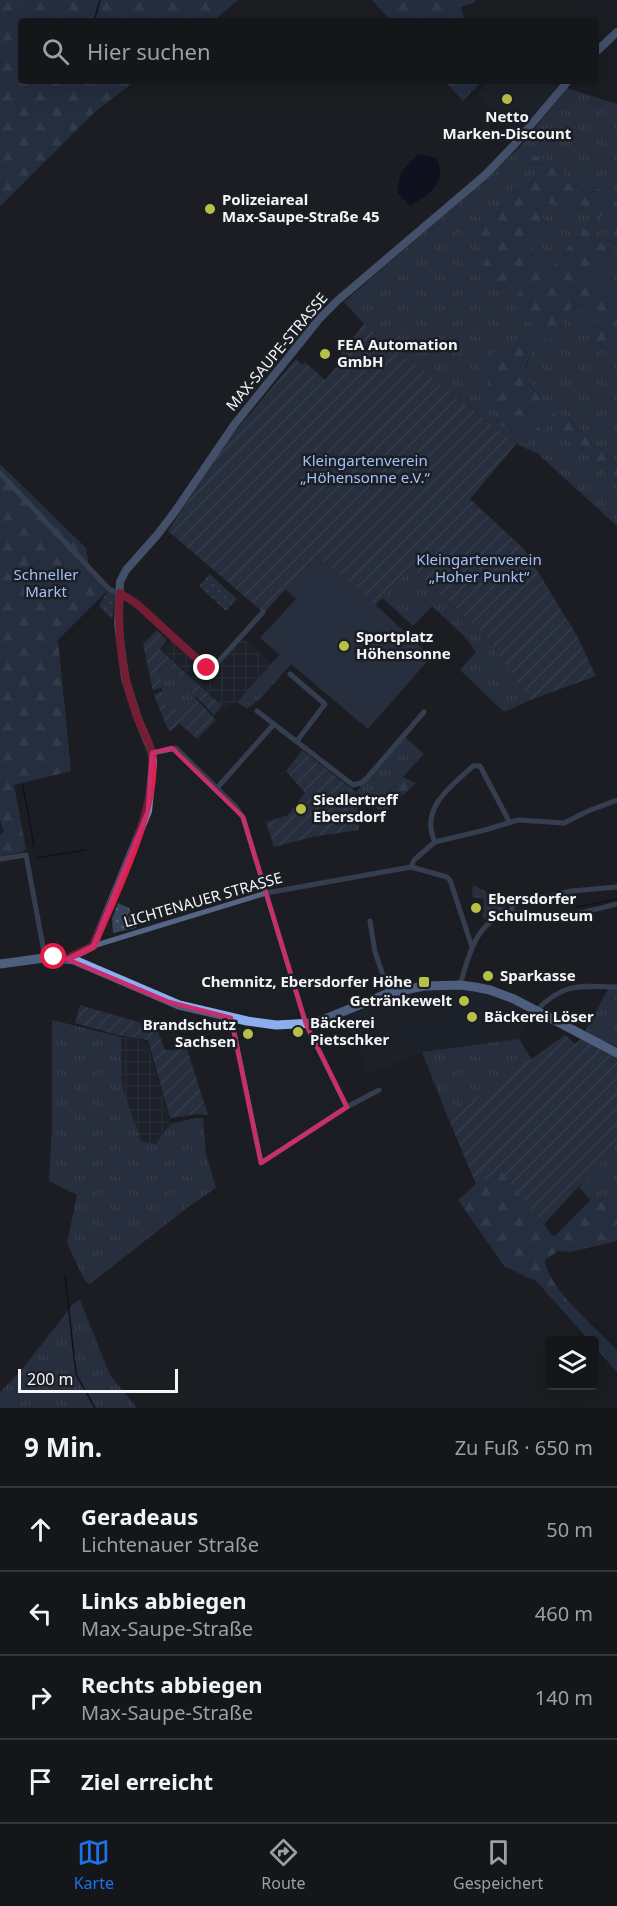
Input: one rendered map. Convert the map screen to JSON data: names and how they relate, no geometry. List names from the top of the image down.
{
  "streets": {
    "street": ["MAX-SAUPE-STRASSE", "LICHTENAUER STRASSE"]
  },
  "crossings": [
    ["MAX-SAUPE-STRASSE", "LICHTENAUER STRASSE"]
  ],
  "parks": ["Kleingartenverein „Höhensonne e.V.“", "Kleingartenverein „Hoher Punkt“", "Schneller Markt"],
  "places": {
    "other": [
      "Netto Marken-Discount",
      "Polizeiareal Max-Saupe-Straße 45",
      "FEA Automation GmbH",
      "Sportplatz Höhensonne",
      "Siedlertreff Ebersdorf",
      "Ebersdorfer Schulmuseum",
      "Sparkasse",
      "Getränkewelt",
      "Bäckerei Löser",
      "Bäckerei Pietschker",
      "Brandschutz Sachsen"
    ],
    "transit": ["Chemnitz, Ebersdorfer Höhe"]
  },
  "scale_bar": "200 m",
  "page": {
    "search": "Hier suchen",
    "scale": "200 m",
    "heading": ["9 Min.", "Zu Fuß · 650 m"],
    "list": [
      ["Geradeaus", "Lichtenauer Straße", "50 m"],
      ["Links abbiegen", "Max-Saupe-Straße", "460 m"],
      ["Rechts abbiegen", "Max-Saupe-Straße", "140 m"],
      "Ziel erreicht"
    ],
    "nav": ["Karte", "Route", "Gespeichert"]
  }
}
